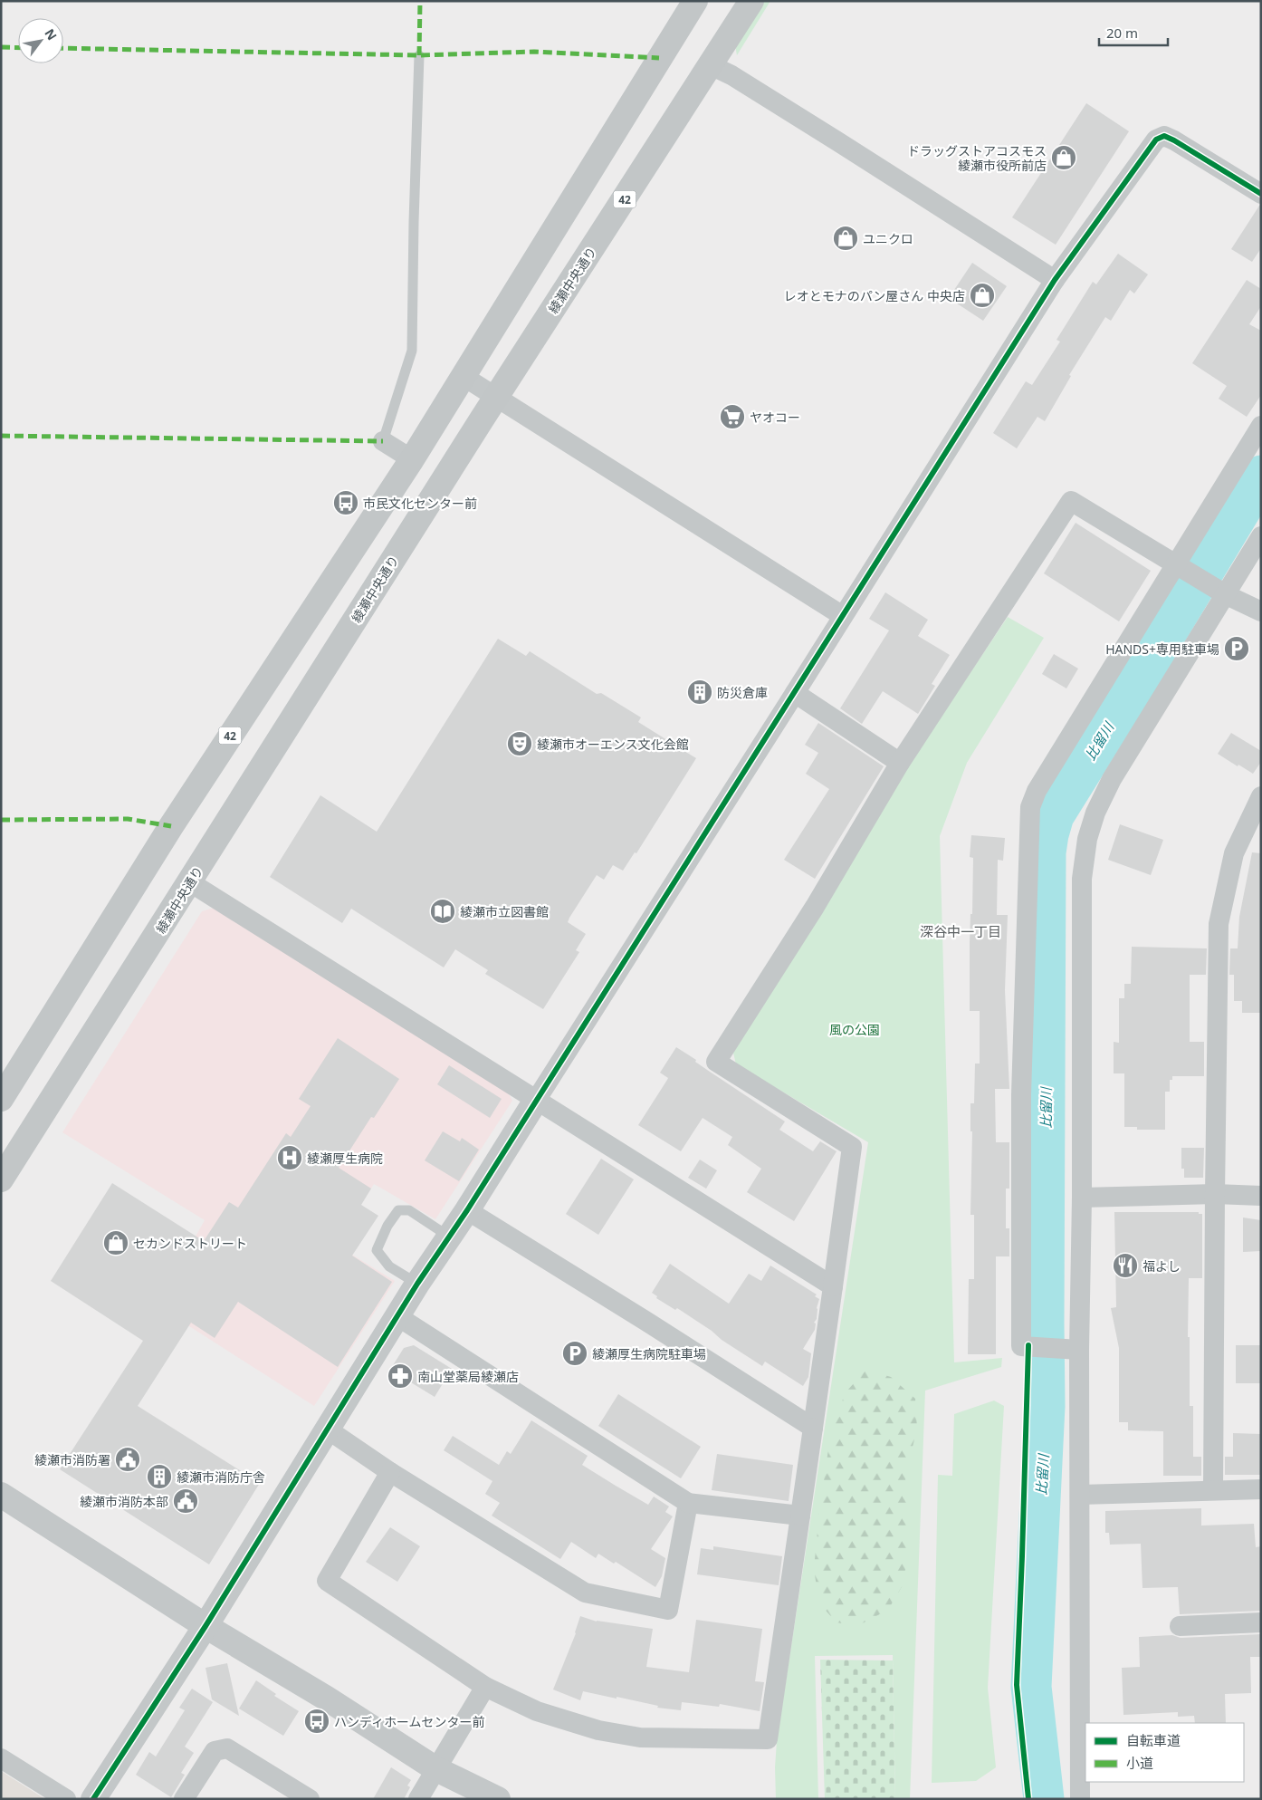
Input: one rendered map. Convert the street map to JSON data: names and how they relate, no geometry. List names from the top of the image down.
{
  "streets": {
    "main road": ["42", "綾瀬中央通り"]
  },
  "districts": ["深谷中一丁目"],
  "water": ["比留川"],
  "parks": ["風の公園"],
  "places": {
    "shop": [
      "ドラッグストアコスモス 綾瀬市役所前店",
      "ユニクロ",
      "レオとモナのパン屋さん 中央店",
      "セカンドストリート"
    ],
    "supermarket": ["ヤオコー"],
    "bus stop": ["市民文化センター前", "ハンディホームセンター前"],
    "parking": ["HANDS+専用駐車場", "綾瀬厚生病院駐車場"],
    "building": ["防災倉庫", "綾瀬市消防庁舎"],
    "theatre": ["綾瀬市オーエンス文化会館"],
    "library": ["綾瀬市立図書館"],
    "hospital": ["綾瀬厚生病院"],
    "restaurant": ["福よし"],
    "pharmacy": ["南山堂薬局綾瀬店"],
    "public building": ["綾瀬市消防署", "綾瀬市消防本部"]
  },
  "legend": ["自転車道", "小道"],
  "scale_bar": "20 m",
  "north": "top right"
}
